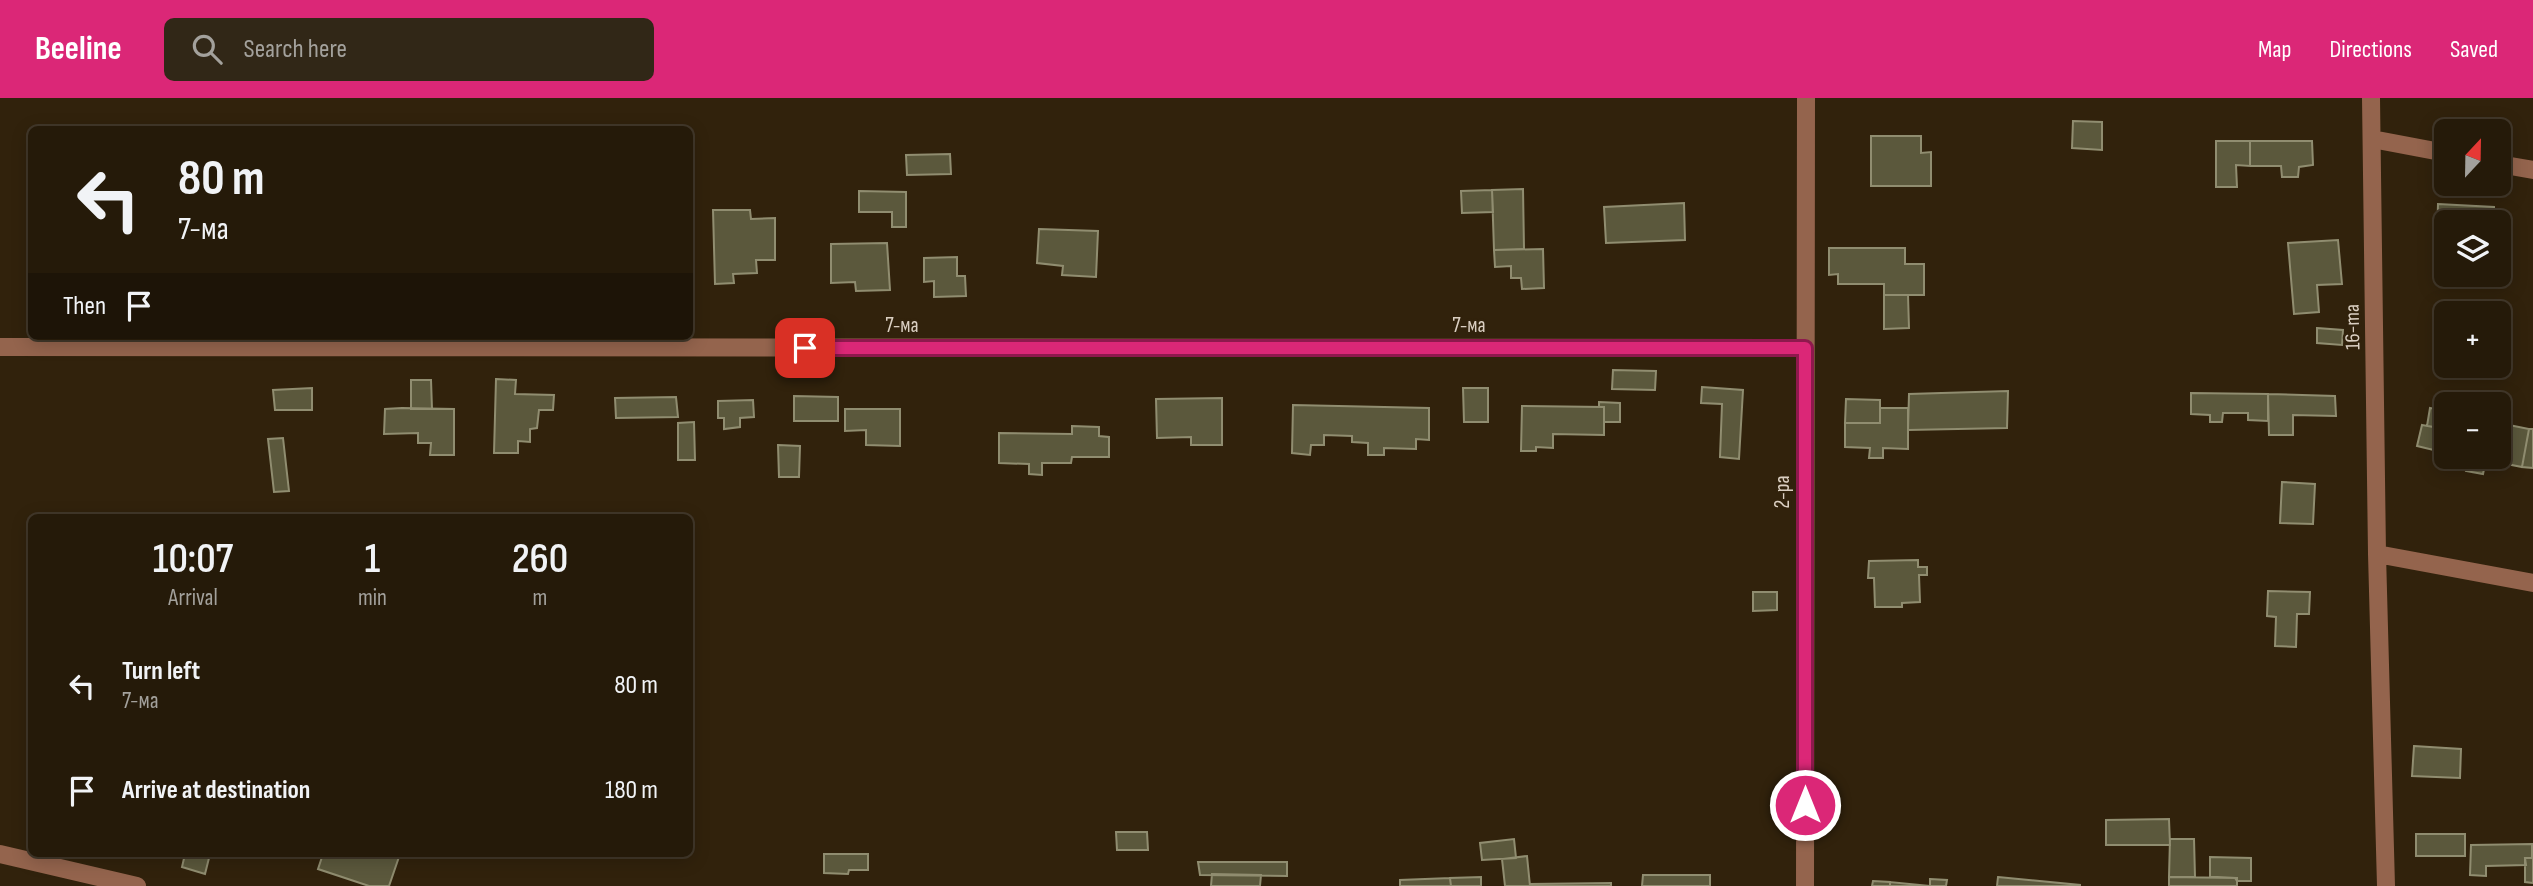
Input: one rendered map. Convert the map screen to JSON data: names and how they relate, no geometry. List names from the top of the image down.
{
  "streets": {
    "street": ["7-ма", "16-та", "2-ра"]
  },
  "crossings": [
    ["7-ма", "2-ра"]
  ],
  "north": "top",
  "page": {
    "header": "Beeline",
    "search": "Search here",
    "nav": ["Map", "Directions", "Saved"],
    "map_buttons": ["+", "−"],
    "turn": ["80 m", "7-ма"],
    "then": "Then",
    "eta": [
      "10:07",
      "Arrival",
      "1",
      "min",
      "260",
      "m"
    ],
    "list": [
      {
        "name": "Turn left",
        "note": "7-ма",
        "value": "80 m"
      },
      {
        "name": "Arrive at destination",
        "value": "180 m"
      }
    ]
  }
}
